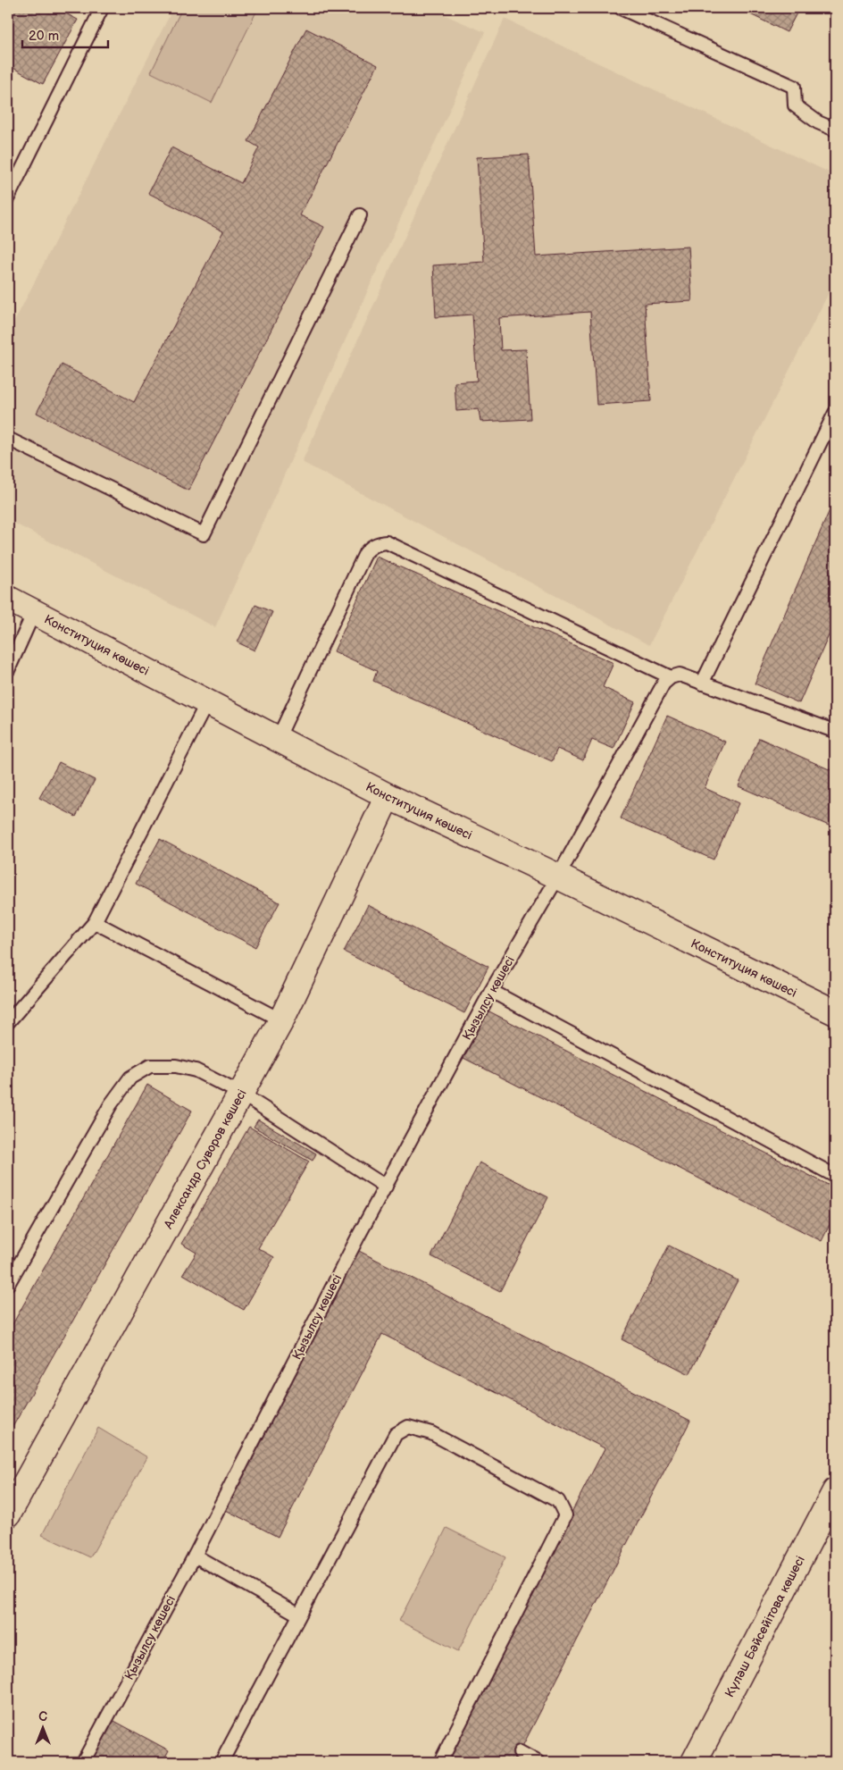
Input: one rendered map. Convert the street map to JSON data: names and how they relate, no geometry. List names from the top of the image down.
{
  "streets": {
    "street": ["Конституция көшесі", "Александр Суворов көшесі", "Күләш Бәйсейітова көшесі"],
    "lane": ["Қызылсу көшесі"]
  },
  "crossings": [
    ["Конституция көшесі", "Қызылсу көшесі"],
    ["Конституция көшесі", "Александр Суворов көшесі"]
  ],
  "scale_bar": "20 m",
  "north": "top"
}
